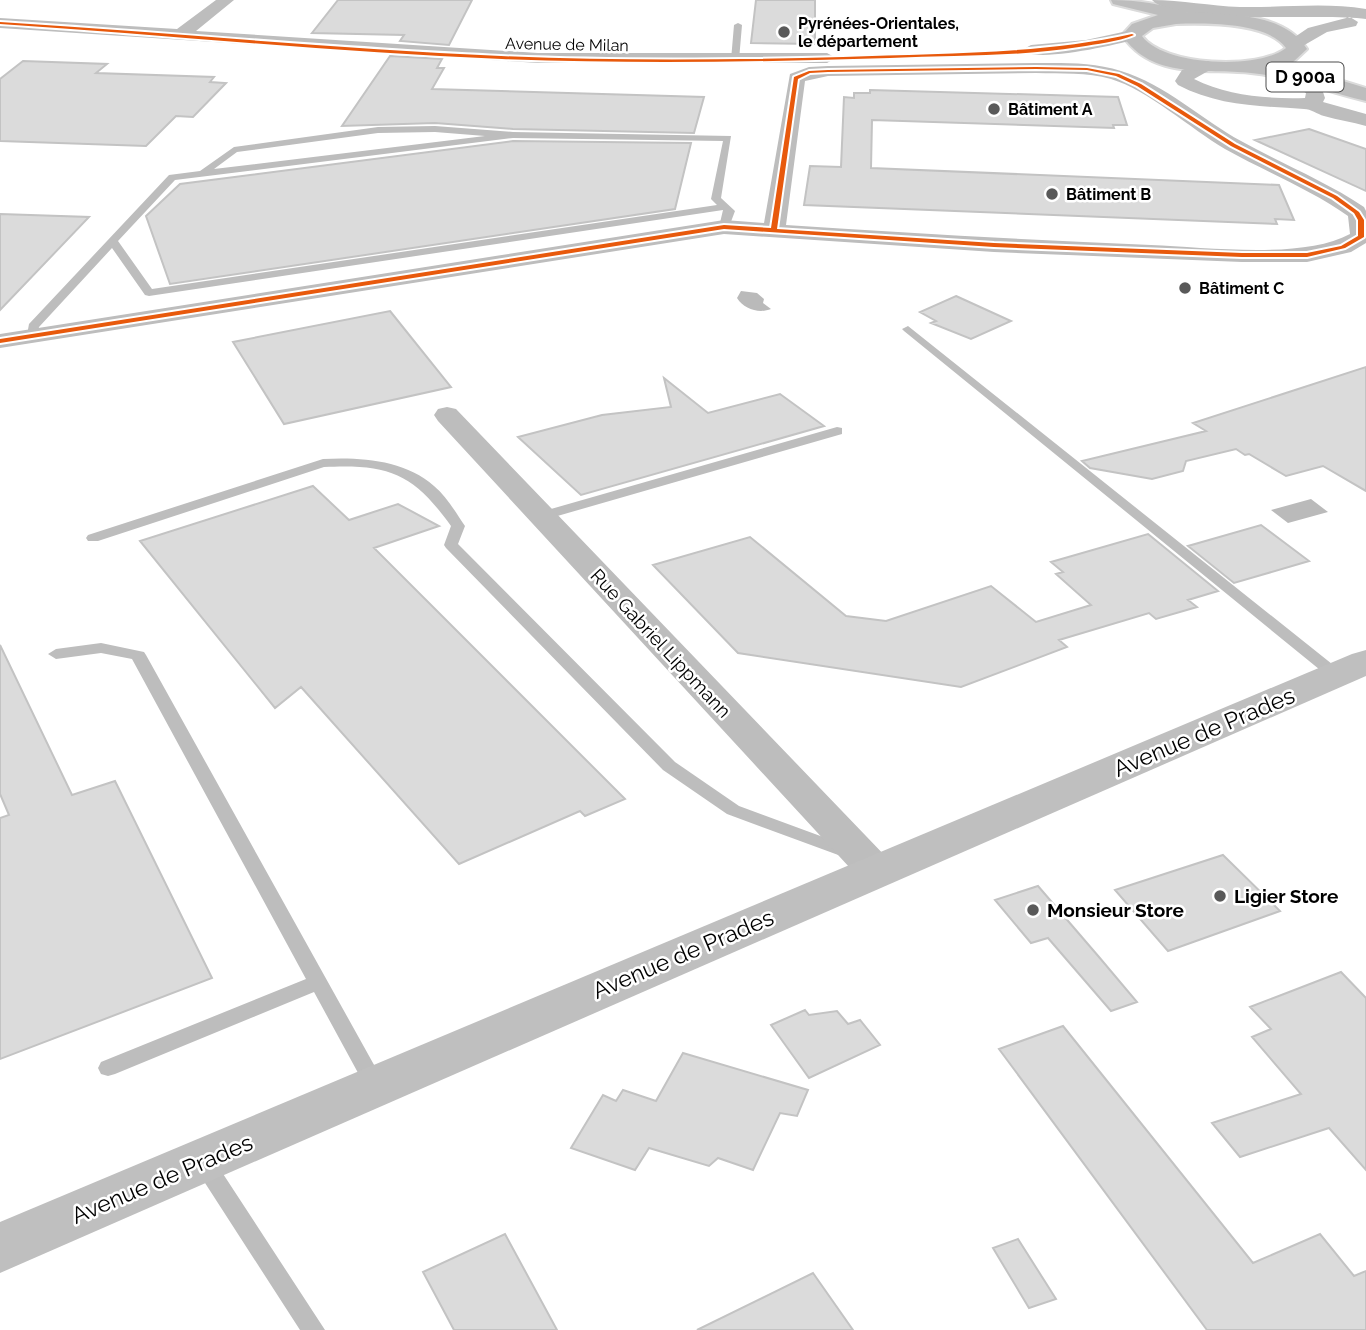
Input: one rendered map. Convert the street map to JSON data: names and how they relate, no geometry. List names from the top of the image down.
{
  "streets": {
    "main road": ["D 900a", "Avenue de Prades"],
    "street": ["Avenue de Milan", "Rue Gabriel Lippmann"]
  },
  "crossings": [
    ["Rue Gabriel Lippmann", "Avenue de Prades"]
  ],
  "places": [
    "Pyrénées-Orientales, le département",
    "Bâtiment A",
    "Bâtiment B",
    "Bâtiment C",
    "Ligier Store",
    "Monsieur Store"
  ]
}
